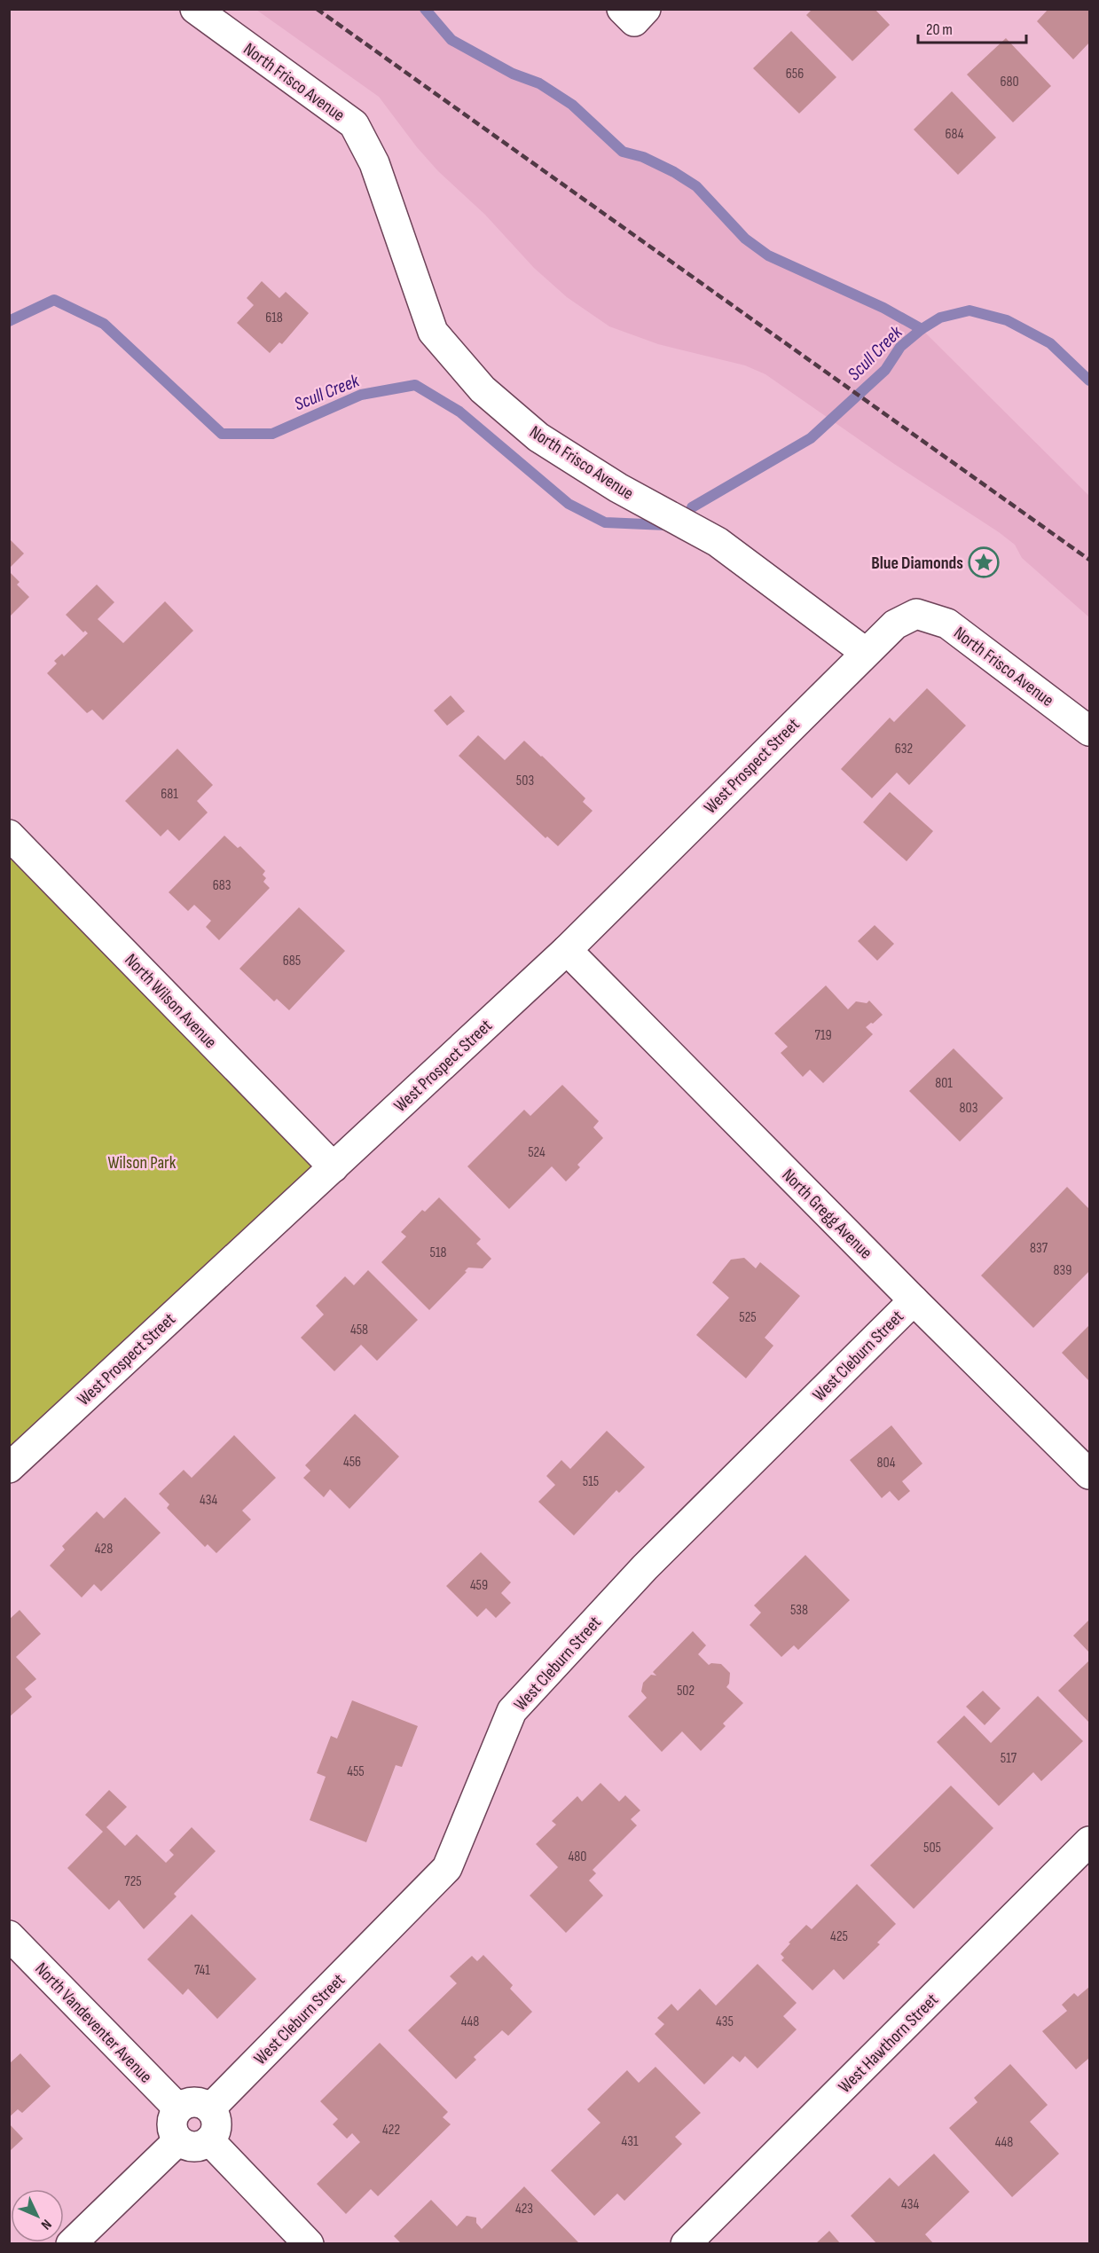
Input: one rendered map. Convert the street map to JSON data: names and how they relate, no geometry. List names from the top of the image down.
{
  "streets": {
    "street": [
      "North Frisco Avenue",
      "West Prospect Street",
      "North Wilson Avenue",
      "North Gregg Avenue",
      "West Cleburn Street",
      "North Vandeventer Avenue",
      "West Hawthorn Street"
    ]
  },
  "crossings": [
    ["North Frisco Avenue", "West Prospect Street"],
    ["West Prospect Street", "North Wilson Avenue"],
    ["West Prospect Street", "North Gregg Avenue"],
    ["North Gregg Avenue", "West Cleburn Street"],
    ["West Cleburn Street", "North Vandeventer Avenue"]
  ],
  "water": ["Scull Creek"],
  "parks": ["Wilson Park"],
  "places": {
    "place": ["Blue Diamonds"]
  },
  "house_numbers": [
    "656",
    "680",
    "684",
    "618",
    "632",
    "503",
    "681",
    "683",
    "685",
    "719",
    "801",
    "803",
    "524",
    "837",
    "518",
    "839",
    "525",
    "458",
    "456",
    "804",
    "515",
    "434",
    "428",
    "459",
    "538",
    "502",
    "517",
    "455",
    "505",
    "480",
    "725",
    "425",
    "741",
    "448",
    "435",
    "422",
    "431",
    "448",
    "434",
    "423"
  ],
  "scale_bar": "20 m",
  "north": "bottom right"
}
